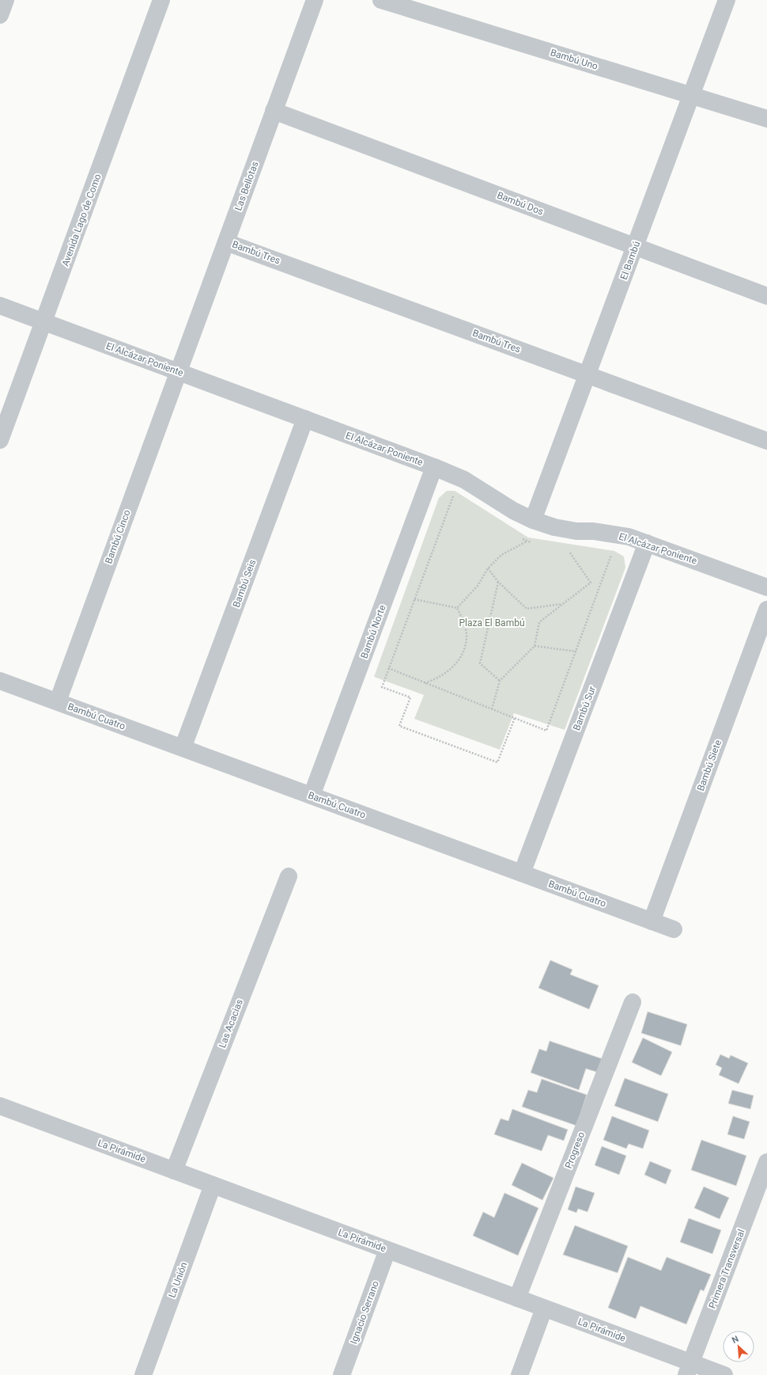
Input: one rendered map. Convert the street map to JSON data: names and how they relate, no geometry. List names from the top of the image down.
{
  "streets": {
    "street": [
      "Bambú Uno",
      "Las Bellotas",
      "Bambú Dos",
      "Avenida Lago de Como",
      "Bambú Tres",
      "El Bambú",
      "El Alcázar Poniente",
      "Bambú Cinco",
      "Bambú Seis",
      "Bambú Norte",
      "Bambú Sur",
      "Bambú Cuatro",
      "Bambú Siete",
      "Las Acacias",
      "Progreso",
      "La Pirámide",
      "Primera Transversal",
      "La Unión",
      "Ignacio Serrano"
    ]
  },
  "crossings": [
    ["Bambú Uno", "El Bambú"],
    ["Las Bellotas", "Bambú Dos"],
    ["Las Bellotas", "Bambú Tres"],
    ["Las Bellotas", "El Alcázar Poniente"],
    ["Las Bellotas", "Bambú Cinco"],
    ["Bambú Dos", "El Bambú"],
    ["Avenida Lago de Como", "El Alcázar Poniente"],
    ["Bambú Tres", "El Bambú"],
    ["El Bambú", "El Alcázar Poniente"],
    ["El Alcázar Poniente", "Bambú Cinco"],
    ["El Alcázar Poniente", "Bambú Seis"],
    ["El Alcázar Poniente", "Bambú Norte"],
    ["El Alcázar Poniente", "Bambú Sur"],
    ["Bambú Cinco", "Bambú Cuatro"],
    ["Bambú Seis", "Bambú Cuatro"],
    ["Bambú Norte", "Bambú Cuatro"],
    ["Bambú Sur", "Bambú Cuatro"],
    ["Bambú Cuatro", "Bambú Siete"],
    ["Las Acacias", "La Pirámide"],
    ["Progreso", "La Pirámide"],
    ["La Pirámide", "Primera Transversal"],
    ["La Pirámide", "La Unión"],
    ["La Pirámide", "Ignacio Serrano"]
  ],
  "parks": ["Plaza El Bambú"],
  "north": "top left"
}
